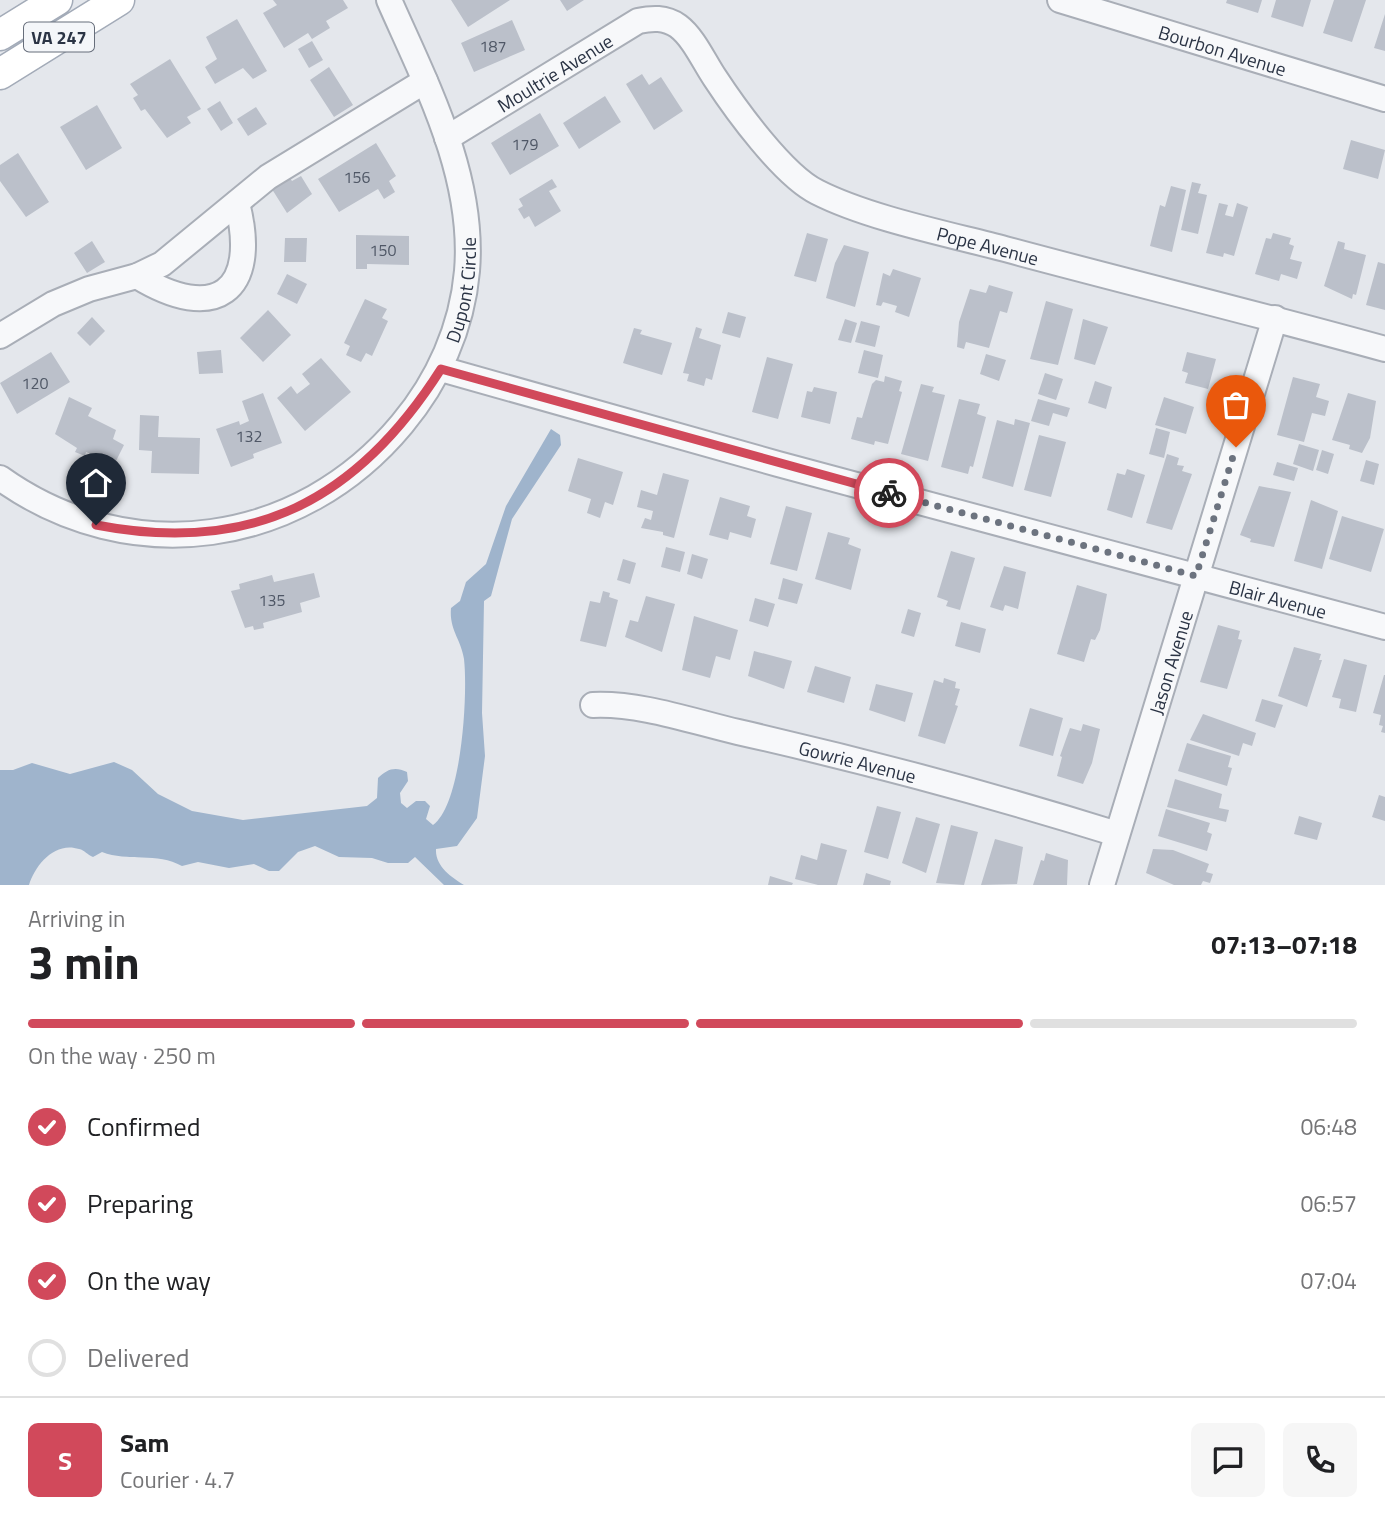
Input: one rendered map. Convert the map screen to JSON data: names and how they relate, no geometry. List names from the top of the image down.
{
  "streets": {
    "main road": ["VA 247"],
    "street": [
      "Bourbon Avenue",
      "Moultrie Avenue",
      "Pope Avenue",
      "Dupont Circle",
      "Blair Avenue",
      "Jason Avenue",
      "Gowrie Avenue"
    ]
  },
  "crossings": [
    ["Moultrie Avenue", "Pope Avenue"],
    ["Moultrie Avenue", "Dupont Circle"],
    ["Pope Avenue", "Jason Avenue"],
    ["Dupont Circle", "Blair Avenue"],
    ["Blair Avenue", "Jason Avenue"],
    ["Jason Avenue", "Gowrie Avenue"]
  ],
  "house_numbers": [
    "187",
    "179",
    "156",
    "150",
    "120",
    "132",
    "135"
  ],
  "page": {
    "heading": ["3 min", "Arriving in", "07:13–07:18"],
    "panel": ["Sam", "Courier · 4.7"],
    "bar": "On the way · 250 m",
    "list": [
      ["Confirmed", "06:48"],
      ["Preparing", "06:57"],
      ["On the way", "07:04"],
      "Delivered"
    ],
    "round": "S"
  }
}
